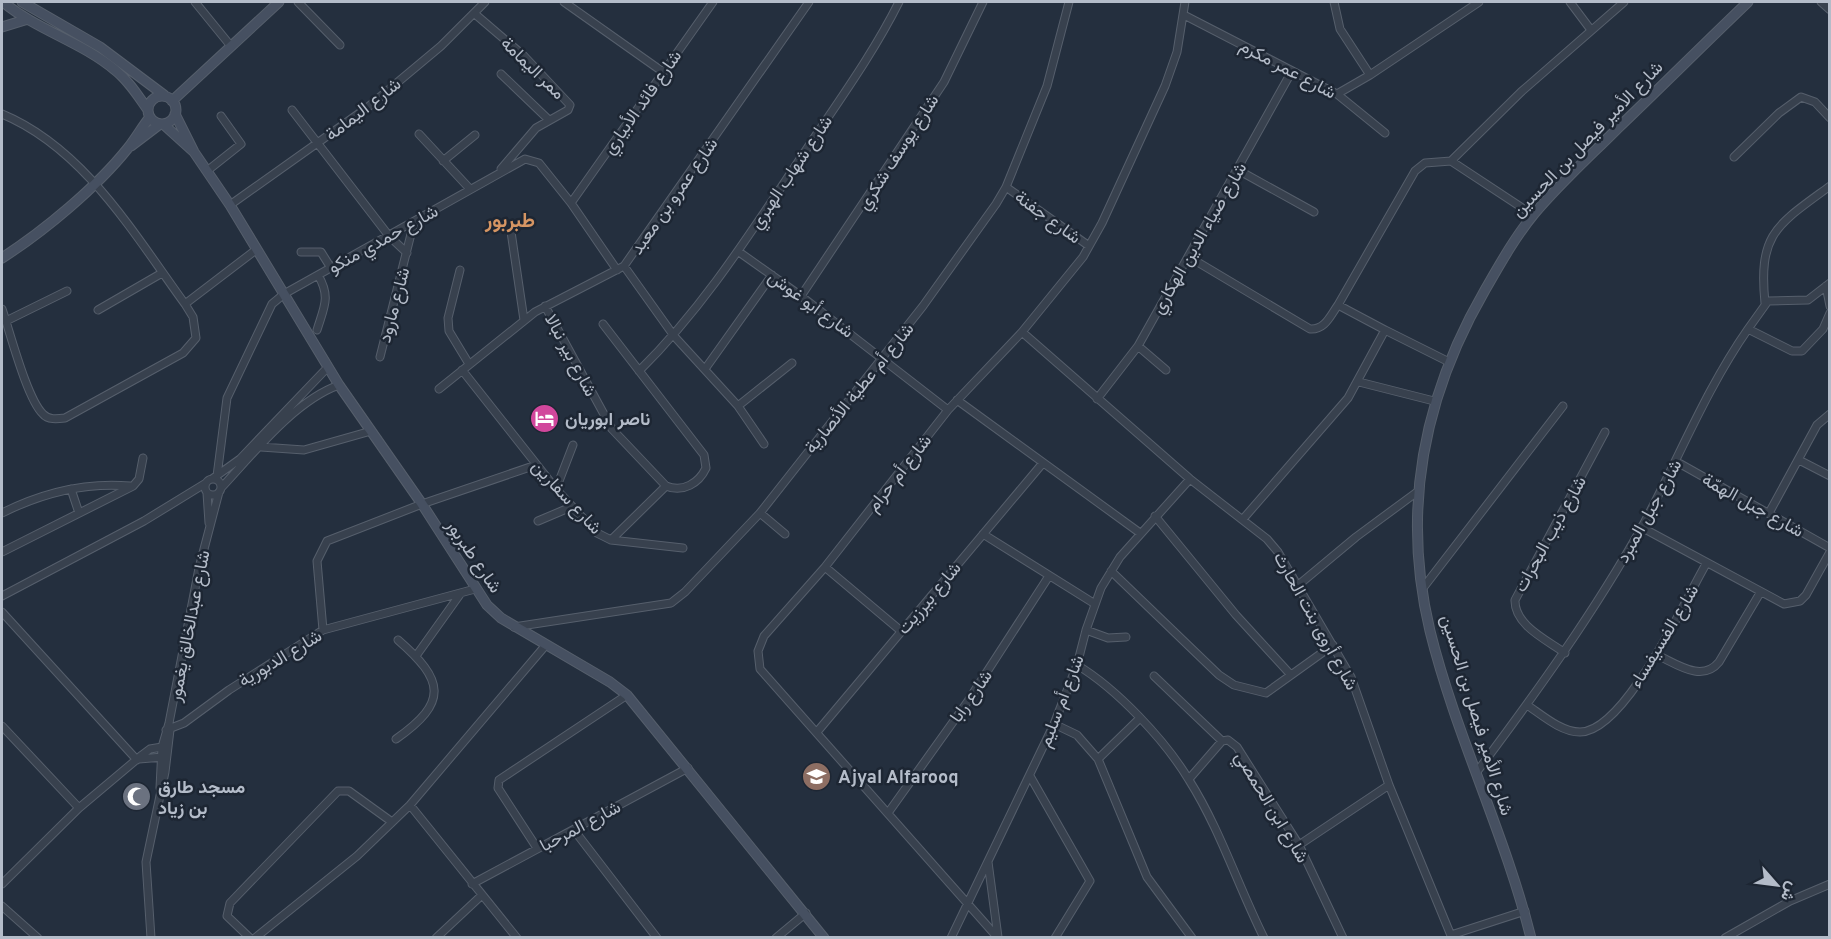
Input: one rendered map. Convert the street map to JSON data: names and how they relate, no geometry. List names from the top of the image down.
{
  "streets": {
    "street": [
      "ممر اليمامة",
      "شارع عمر مكرم",
      "شارع فائد الأبياري",
      "شارع اليمامة",
      "شارع الأمير فيصل بن الحسين",
      "شارع يوسف شكري",
      "شارع شهاب الهبري",
      "شارع عمرو بن معبد",
      "شارع جفنة",
      "شارع ضياء الدين الهكاري",
      "شارع حمدي منكو",
      "شارع أبو غوش",
      "شارع مارود",
      "شارع بير نبالا",
      "شارع أم عطية الأنصارية",
      "شارع أم حرام",
      "شارع سفارين",
      "شارع جبل الهمّة",
      "شارع جبل المبرد",
      "شارع ذيب البحرات",
      "شارع طبربور",
      "شارع بيرزيت",
      "شارع أروى بنت الحارث",
      "شارع عبدالخالق يغمور",
      "شارع الفسيفساء",
      "شارع الدبورية",
      "شارع رابا",
      "شارع أم سليم",
      "شارع ابن الحمصي",
      "شارع المرحبا"
    ]
  },
  "crossings": [
    ["ممر اليمامة", "شارع اليمامة"],
    ["ممر اليمامة", "شارع حمدي منكو"],
    ["شارع عمر مكرم", "شارع ضياء الدين الهكاري"],
    ["شارع عمر مكرم", "شارع أم حرام"],
    ["شارع فائد الأبياري", "شارع حمدي منكو"],
    ["شارع اليمامة", "شارع مارود"],
    ["شارع اليمامة", "شارع طبربور"],
    ["شارع الأمير فيصل بن الحسين", "شارع جبل المبرد"],
    ["شارع يوسف شكري", "شارع أبو غوش"],
    ["شارع شهاب الهبري", "شارع أبو غوش"],
    ["شارع عمرو بن معبد", "شارع حمدي منكو"],
    ["شارع عمرو بن معبد", "شارع بير نبالا"],
    ["شارع عمرو بن معبد", "شارع سفارين"],
    ["شارع جفنة", "شارع أم عطية الأنصارية"],
    ["شارع جفنة", "شارع أم حرام"],
    ["شارع ضياء الدين الهكاري", "شارع أروى بنت الحارث"],
    ["شارع حمدي منكو", "شارع مارود"],
    ["شارع حمدي منكو", "شارع طبربور"],
    ["شارع حمدي منكو", "شارع عبدالخالق يغمور"],
    ["شارع أبو غوش", "شارع أم عطية الأنصارية"],
    ["شارع أبو غوش", "شارع أم حرام"],
    ["شارع بير نبالا", "شارع سفارين"],
    ["شارع أم عطية الأنصارية", "شارع طبربور"],
    ["شارع أم حرام", "شارع بيرزيت"],
    ["شارع أم حرام", "شارع أروى بنت الحارث"],
    ["شارع أم حرام", "شارع رابا"],
    ["شارع أم حرام", "شارع أم سليم"],
    ["شارع جبل الهمّة", "شارع جبل المبرد"],
    ["شارع جبل المبرد", "شارع ذيب البحرات"],
    ["شارع جبل المبرد", "شارع الفسيفساء"],
    ["شارع طبربور", "شارع الدبورية"],
    ["شارع طبربور", "شارع المرحبا"],
    ["شارع أروى بنت الحارث", "شارع أم سليم"],
    ["شارع عبدالخالق يغمور", "شارع الدبورية"]
  ],
  "districts": ["طبربور"],
  "places": {
    "hotel": ["ناصر ابوريان"],
    "school or university": ["Ajyal Alfarooq"],
    "mosque": ["مسجد طارق بن زياد"]
  },
  "north": "bottom right"
}
